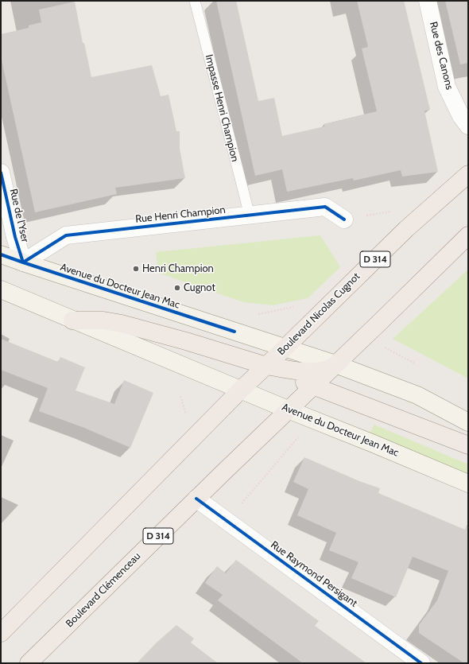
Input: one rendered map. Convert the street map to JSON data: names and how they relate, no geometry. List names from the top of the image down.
{
  "streets": {
    "main road": [
      "D 314",
      "Avenue du Docteur Jean Mac",
      "Boulevard Nicolas Cugnot",
      "Boulevard Clémenceau"
    ],
    "street": [
      "Rue des Canons",
      "Rue Henri Champion",
      "Rue de l'Yser",
      "Rue Raymond Persigant"
    ],
    "lane": ["Impasse Henri Champion"]
  },
  "crossings": [
    ["Impasse Henri Champion", "Rue Henri Champion"],
    ["Rue Henri Champion", "Rue de l'Yser"],
    ["Rue Henri Champion", "Avenue du Docteur Jean Mac"],
    ["Rue de l'Yser", "Avenue du Docteur Jean Mac"],
    ["D 314", "Avenue du Docteur Jean Mac"],
    ["D 314", "Boulevard Nicolas Cugnot"],
    ["D 314", "Boulevard Clémenceau"],
    ["Avenue du Docteur Jean Mac", "Boulevard Nicolas Cugnot"],
    ["Avenue du Docteur Jean Mac", "Boulevard Clémenceau"],
    ["Rue Raymond Persigant", "Boulevard Clémenceau"]
  ],
  "places": ["Henri Champion", "Cugnot"]
}
